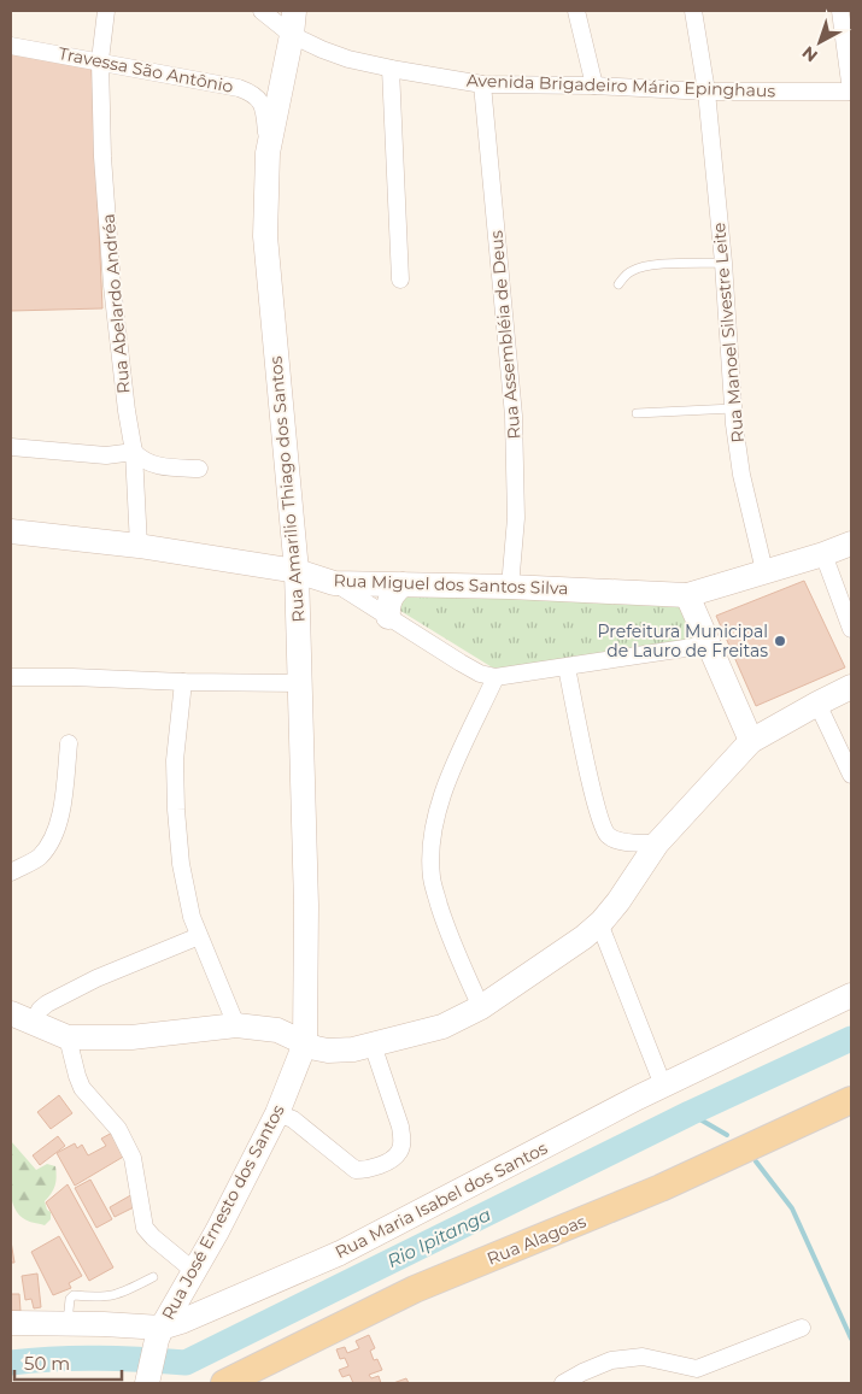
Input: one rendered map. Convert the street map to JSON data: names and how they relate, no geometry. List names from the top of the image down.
{
  "streets": {
    "main road": [
      "Rua Amarilio Thiago dos Santos",
      "Rua Miguel dos Santos Silva",
      "Rua Maria Isabel dos Santos",
      "Rua José Ernesto dos Santos",
      "Rua Alagoas"
    ],
    "street": [
      "Travessa São Antônio",
      "Avenida Brigadeiro Mário Epinghaus",
      "Rua Abelardo Andréa",
      "Rua Manoel Silvestre Leite",
      "Rua Assembléia de Deus"
    ]
  },
  "crossings": [
    ["Travessa São Antônio", "Rua Abelardo Andréa"],
    ["Travessa São Antônio", "Rua Amarilio Thiago dos Santos"],
    ["Avenida Brigadeiro Mário Epinghaus", "Rua Manoel Silvestre Leite"],
    ["Avenida Brigadeiro Mário Epinghaus", "Rua Assembléia de Deus"],
    ["Avenida Brigadeiro Mário Epinghaus", "Rua Amarilio Thiago dos Santos"],
    ["Rua Abelardo Andréa", "Rua Miguel dos Santos Silva"],
    ["Rua Manoel Silvestre Leite", "Rua Miguel dos Santos Silva"],
    ["Rua Assembléia de Deus", "Rua Miguel dos Santos Silva"],
    ["Rua Amarilio Thiago dos Santos", "Rua Miguel dos Santos Silva"],
    ["Rua Amarilio Thiago dos Santos", "Rua José Ernesto dos Santos"],
    ["Rua Maria Isabel dos Santos", "Rua José Ernesto dos Santos"]
  ],
  "water": ["Rio Ipitanga"],
  "places": ["Prefeitura Municipal de Lauro de Freitas"],
  "scale_bar": "50 m",
  "north": "bottom left"
}
